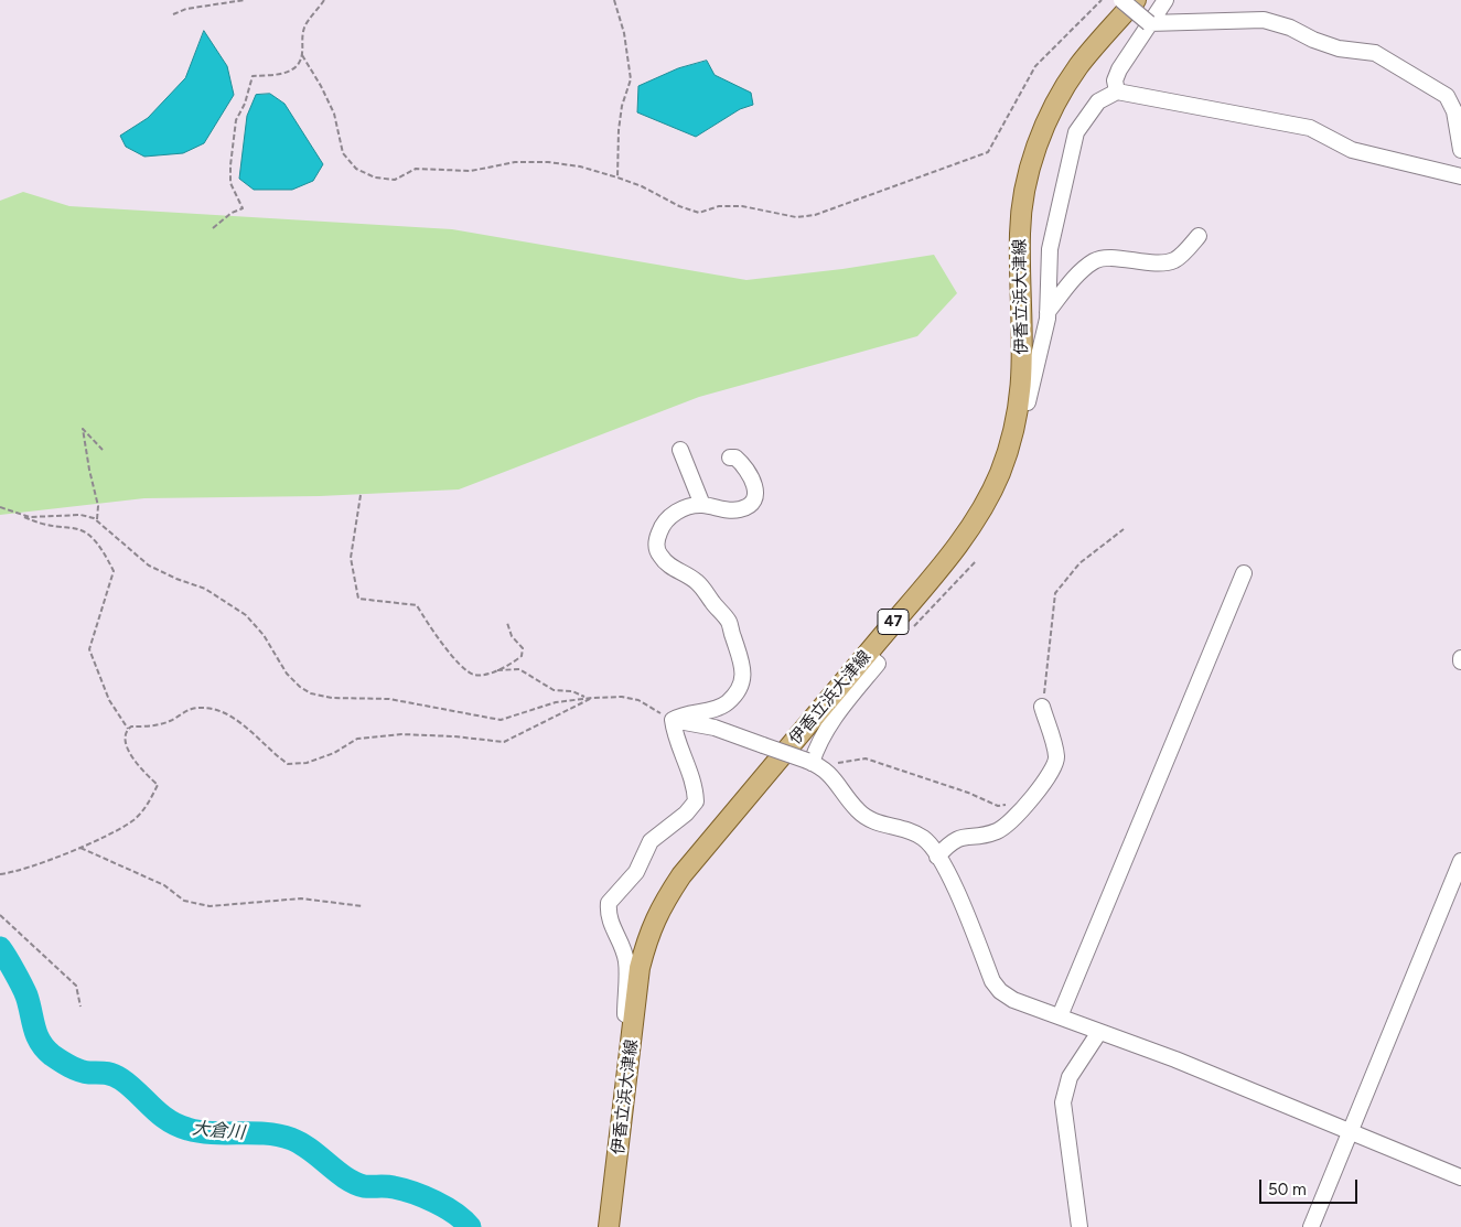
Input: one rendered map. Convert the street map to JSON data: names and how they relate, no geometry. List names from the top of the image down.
{
  "streets": {
    "main road": ["伊香立浜大津線", "47"]
  },
  "water": ["大倉川"],
  "scale_bar": "50 m"
}
